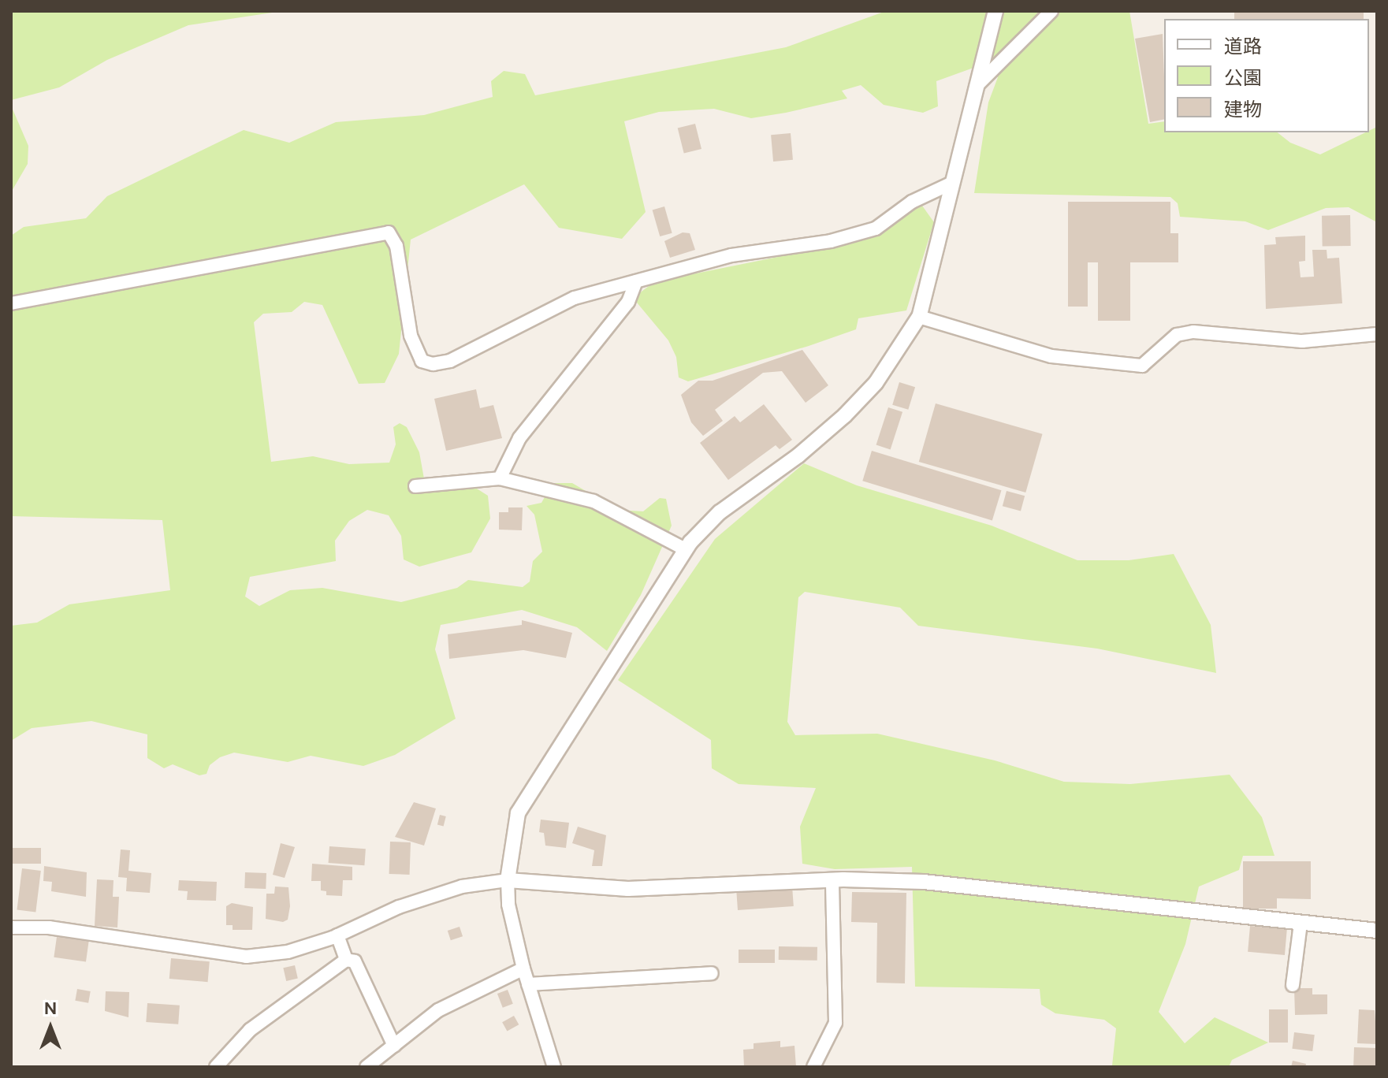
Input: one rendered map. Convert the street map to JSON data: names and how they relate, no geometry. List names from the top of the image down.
{
  "legend": ["道路", "公園", "建物"],
  "north": "top"
}
